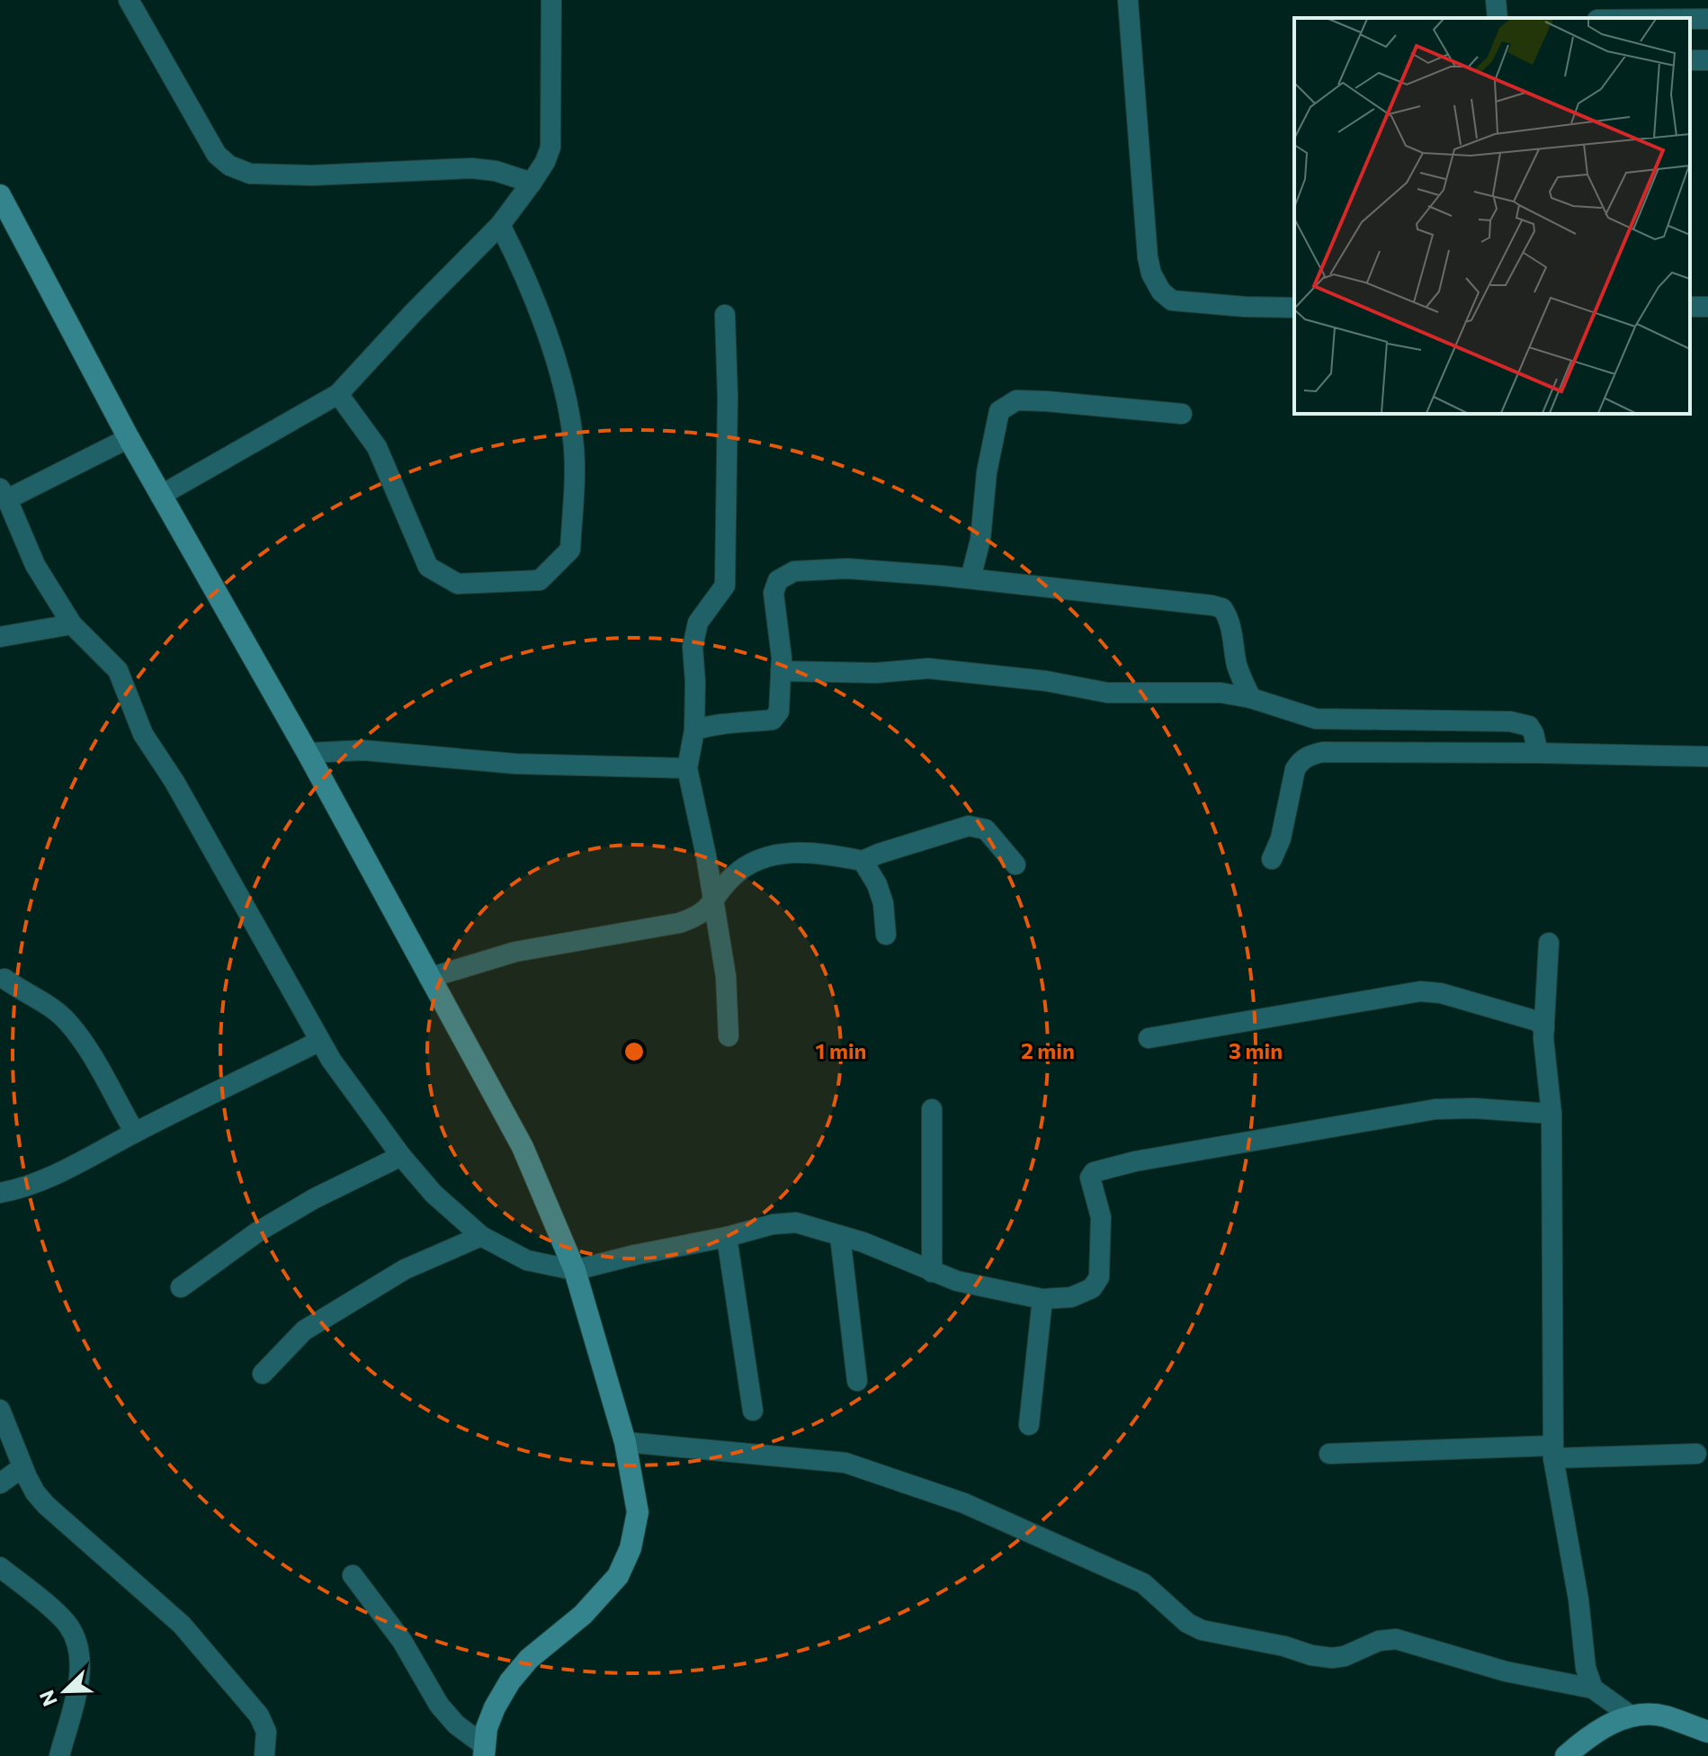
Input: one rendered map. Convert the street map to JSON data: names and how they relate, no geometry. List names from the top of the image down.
{
  "north": "bottom left",
  "rings": ["1 min", "2 min", "3 min"]
}
